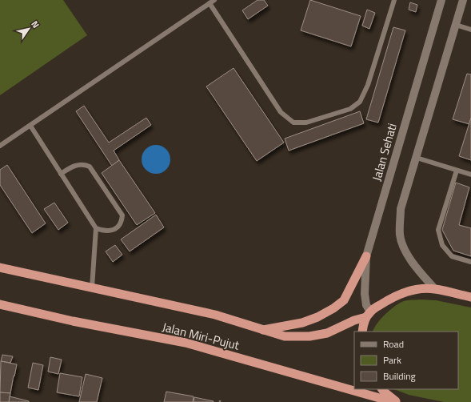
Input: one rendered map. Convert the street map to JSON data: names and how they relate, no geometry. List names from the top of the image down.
{
  "streets": {
    "highway": ["Jalan Miri-Pujut"],
    "main road": ["Jalan Sehati"]
  },
  "crossings": [
    ["Jalan Sehati", "Jalan Miri-Pujut"]
  ],
  "legend": ["Road", "Park", "Building"],
  "north": "top right"
}
